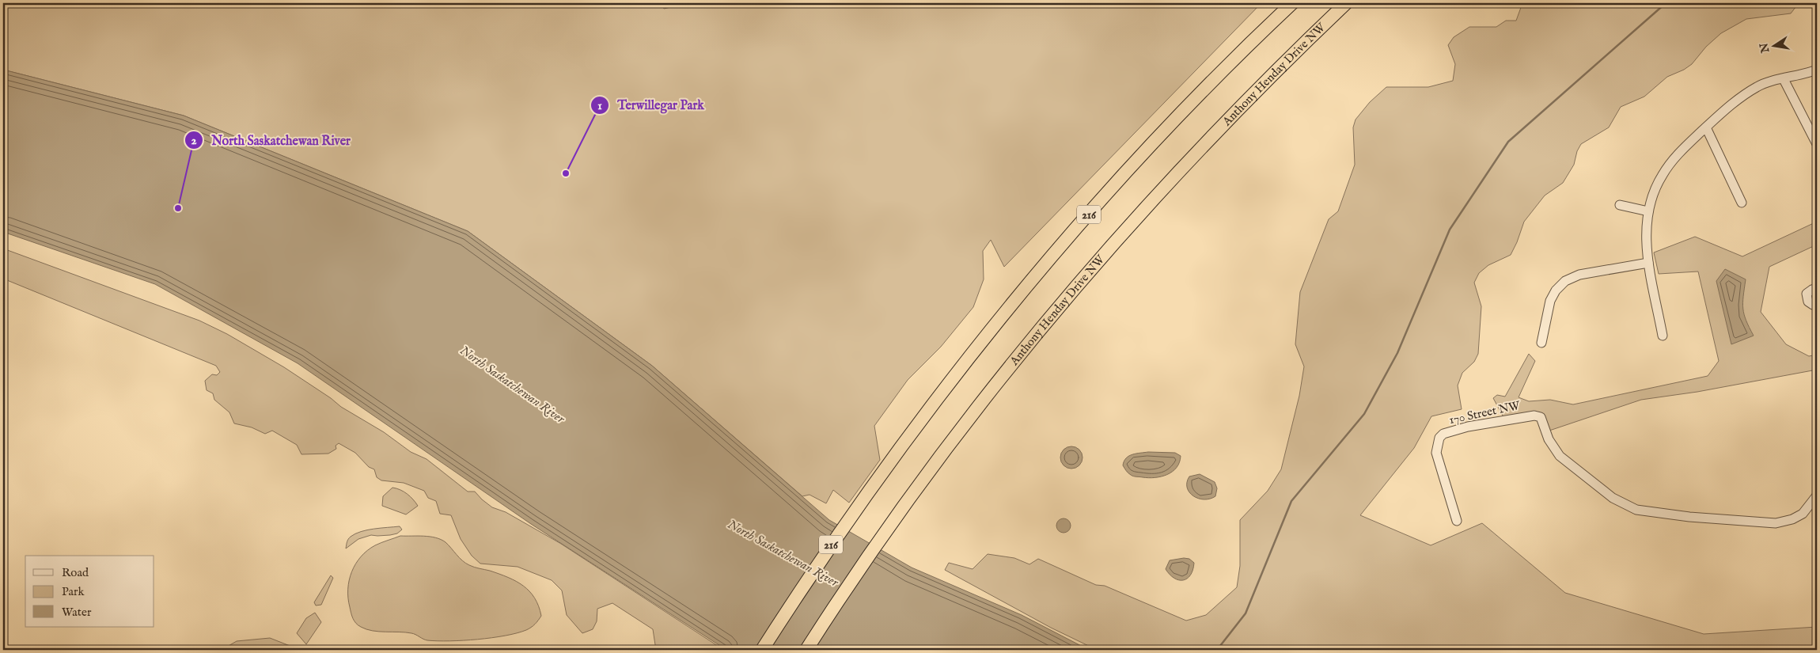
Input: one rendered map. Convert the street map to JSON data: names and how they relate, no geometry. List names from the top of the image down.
{
  "streets": {
    "highway": ["Anthony Henday Drive NW", "216"],
    "street": ["170 Street NW"]
  },
  "water": ["North Saskatchewan River"],
  "places": ["Terwillegar Park", "North Saskatchewan River"],
  "legend": ["Road", "Park", "Water"],
  "north": "left"
}
